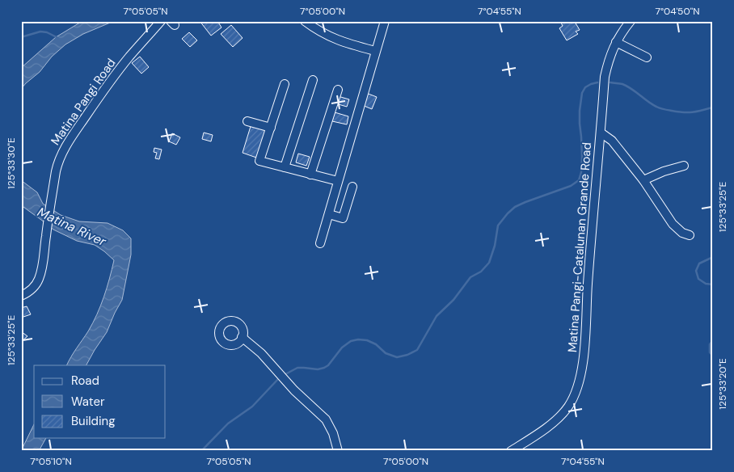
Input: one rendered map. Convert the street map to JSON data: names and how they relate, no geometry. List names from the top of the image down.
{
  "streets": {
    "street": ["Matina Pangi Road", "Matina Pangi-Catalunan Grande Road"]
  },
  "water": ["Matina River"],
  "legend": ["Road", "Water", "Building"],
  "coordinates": [
    "7°05'05\"N",
    "7°05'00\"N",
    "7°04'55\"N",
    "7°04'50\"N",
    "125°33'30\"E",
    "125°33'25\"E",
    "125°33'20\"E",
    "7°05'10\"N"
  ]
}
